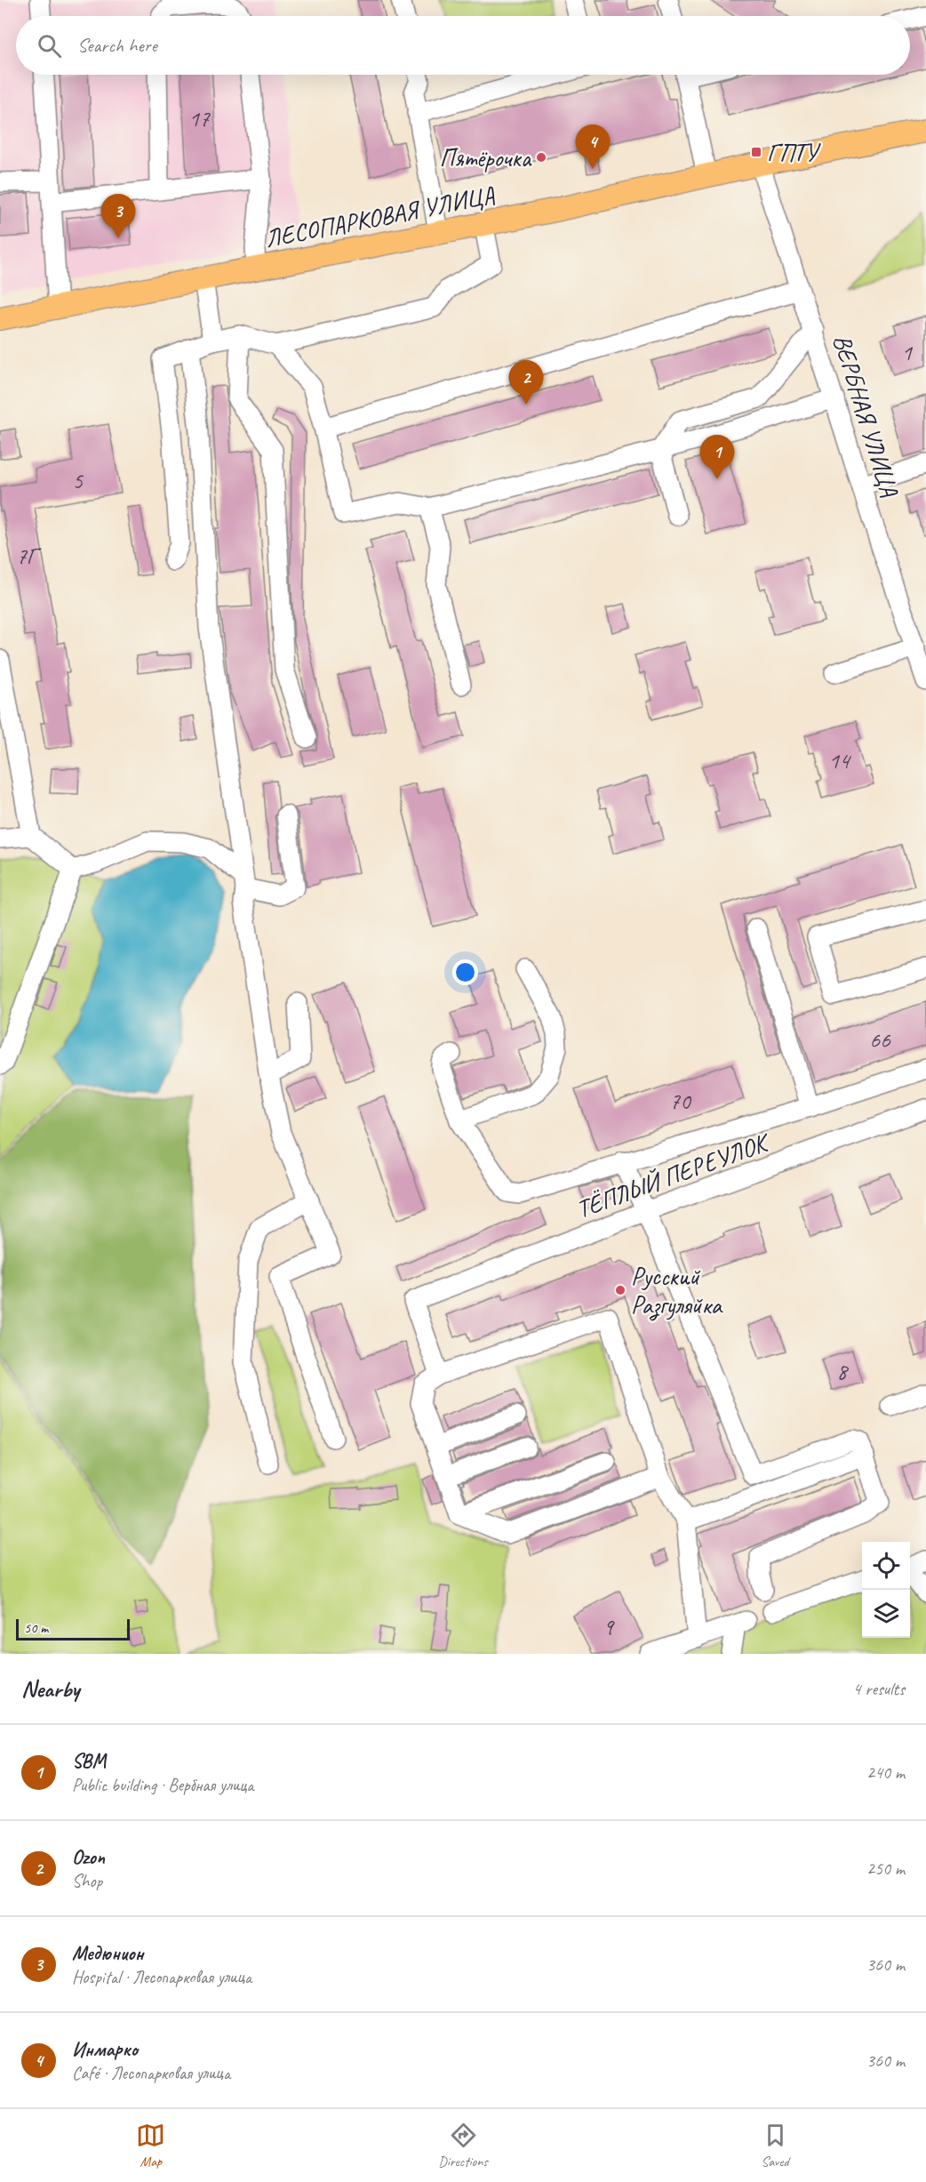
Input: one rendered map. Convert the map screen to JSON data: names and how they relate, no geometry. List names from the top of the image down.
{
  "streets": {
    "main road": ["ЛЕСОПАРКОВАЯ УЛИЦА"],
    "street": ["ВЕРБНАЯ УЛИЦА", "ТЁПЛЫЙ ПЕРЕУЛОК"]
  },
  "crossings": [
    ["ЛЕСОПАРКОВАЯ УЛИЦА", "ВЕРБНАЯ УЛИЦА"]
  ],
  "places": {
    "transit": ["ГПТУ"],
    "other": ["Пятёрочка", "Русский Разгуляйка"]
  },
  "house_numbers": [
    "17",
    "1",
    "5",
    "7Г",
    "14",
    "66",
    "70",
    "8",
    "9"
  ],
  "scale_bar": "50 m",
  "page": {
    "search": "Search here",
    "pins": [
      "4",
      "3",
      "2",
      "1"
    ],
    "scale": "50 m",
    "heading": ["Nearby", "4 results"],
    "list": [
      {
        "mark": "1",
        "name": "SBM",
        "note": "Public building · Вербная улица",
        "value": "240 m"
      },
      {
        "mark": "2",
        "name": "Ozon",
        "note": "Shop",
        "value": "250 m"
      },
      {
        "mark": "3",
        "name": "Медюнион",
        "note": "Hospital · Лесопарковая улица",
        "value": "360 m"
      },
      {
        "mark": "4",
        "name": "Инмарко",
        "note": "Café · Лесопарковая улица",
        "value": "360 m"
      }
    ],
    "nav": ["Map", "Directions", "Saved"]
  }
}
